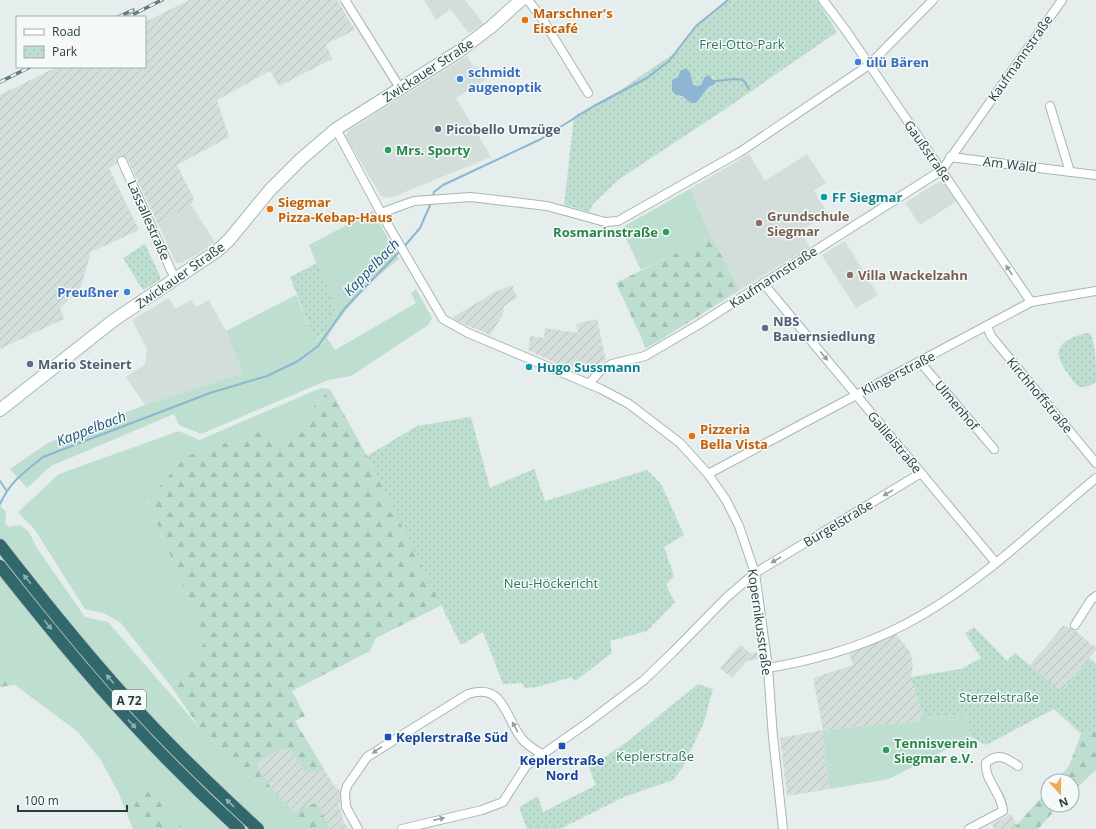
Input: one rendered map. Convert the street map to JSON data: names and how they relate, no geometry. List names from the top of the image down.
{
  "streets": {
    "highway": ["A 72"],
    "main road": ["Zwickauer Straße"],
    "street": [
      "Kaufmannstraße",
      "Gaußstraße",
      "Am Wald",
      "Lassallestraße",
      "Klingerstraße",
      "Kirchhoffstraße",
      "Ulmenhof",
      "Galileistraße",
      "Bürgelstraße",
      "Kopernikusstraße"
    ]
  },
  "crossings": [
    ["Kaufmannstraße", "Gaußstraße"],
    ["Kaufmannstraße", "Am Wald"],
    ["Kaufmannstraße", "Galileistraße"],
    ["Kaufmannstraße", "Kopernikusstraße"],
    ["Zwickauer Straße", "Lassallestraße"],
    ["Zwickauer Straße", "Kopernikusstraße"],
    ["Gaußstraße", "Klingerstraße"],
    ["Klingerstraße", "Kirchhoffstraße"],
    ["Klingerstraße", "Ulmenhof"],
    ["Klingerstraße", "Galileistraße"],
    ["Klingerstraße", "Kopernikusstraße"],
    ["Galileistraße", "Bürgelstraße"],
    ["Bürgelstraße", "Kopernikusstraße"]
  ],
  "one_way": ["Gaußstraße", "Galileistraße", "Bürgelstraße"],
  "water": ["Kappelbach"],
  "parks": [
    "Frei-Otto-Park",
    "Neu-Höckericht",
    "Sterzelstraße",
    "Keplerstraße"
  ],
  "places": {
    "other": [
      "Marschner's Eiscafé",
      "ülü Bären",
      "schmidt augenoptik",
      "Picobello Umzüge",
      "Mrs. Sporty",
      "FF Siegmar",
      "Siegmar Pizza-Kebap-Haus",
      "Grundschule Siegmar",
      "Rosmarinstraße",
      "Villa Wackelzahn",
      "Preußner",
      "NBS Bauernsiedlung",
      "Mario Steinert",
      "Hugo Sussmann",
      "Pizzeria Bella Vista",
      "Tennisverein Siegmar e.V."
    ],
    "transit": ["Keplerstraße Süd", "Keplerstraße Nord"]
  },
  "legend": ["Road", "Park"],
  "scale_bar": "100 m",
  "north": "bottom"
}
